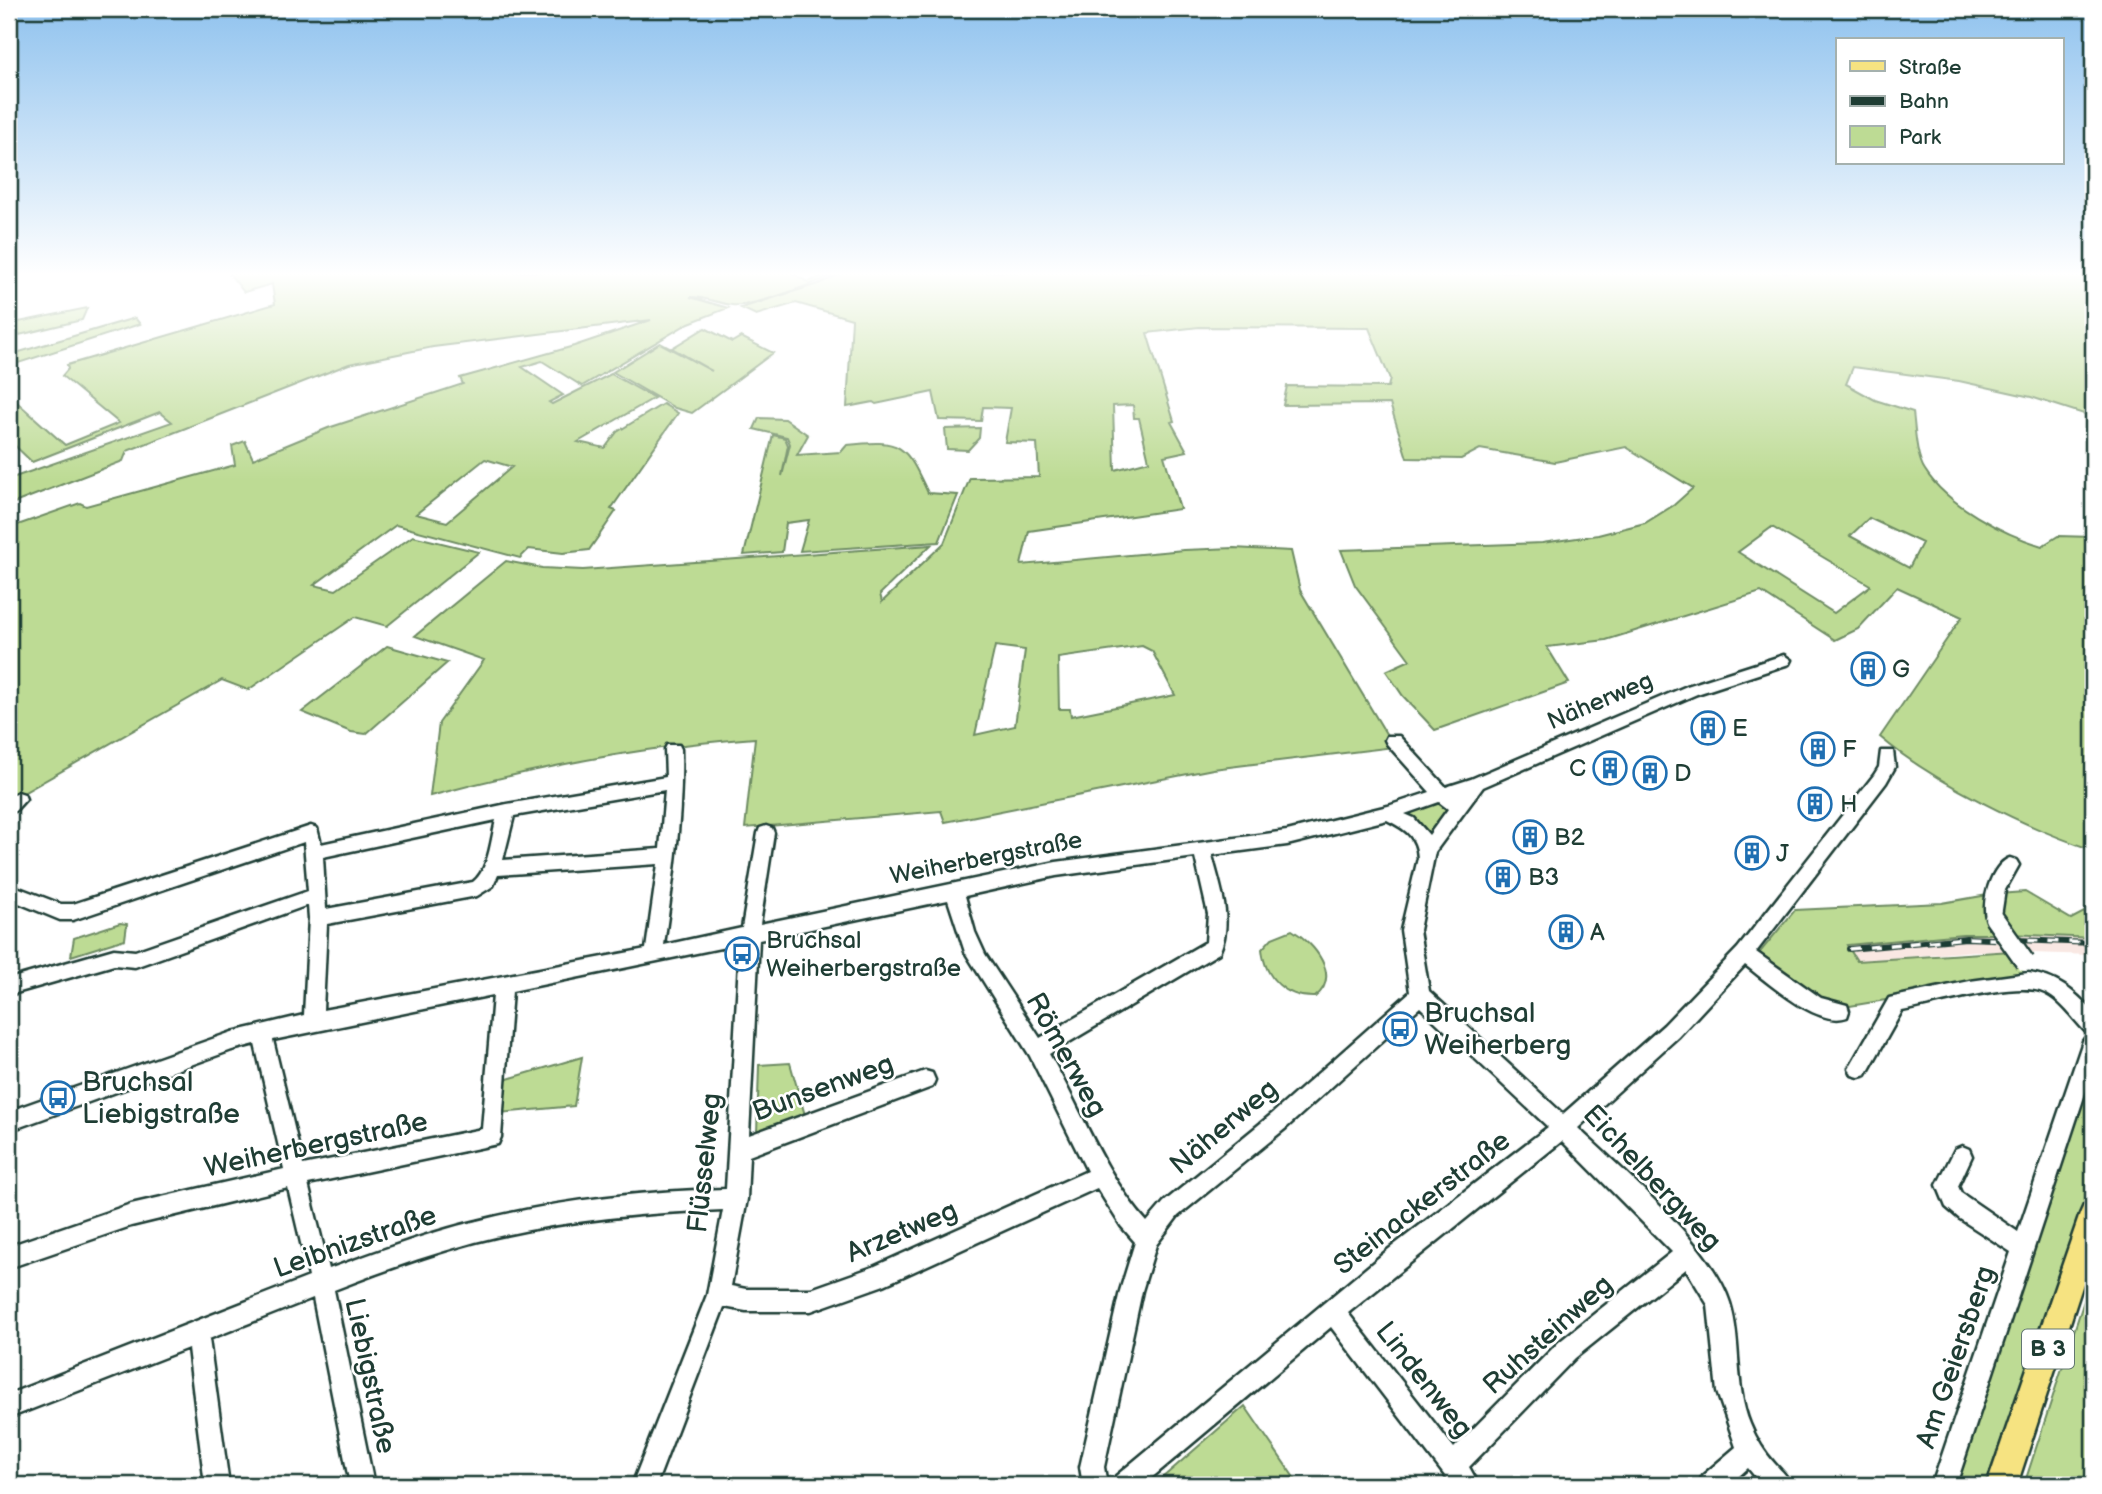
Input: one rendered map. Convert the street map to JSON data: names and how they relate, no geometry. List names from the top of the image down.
{
  "streets": {
    "main road": ["B 3"],
    "street": [
      "Näherweg",
      "Weiherbergstraße",
      "Römerweg",
      "Bunsenweg",
      "Flüsselweg",
      "Eichelbergweg",
      "Steinackerstraße",
      "Arzetweg",
      "Leibnizstraße",
      "Ruhsteinweg",
      "Am Geiersberg",
      "Liebigstraße",
      "Lindenweg"
    ]
  },
  "crossings": [
    ["Näherweg", "Weiherbergstraße"],
    ["Näherweg", "Römerweg"],
    ["Näherweg", "Eichelbergweg"],
    ["Weiherbergstraße", "Römerweg"],
    ["Weiherbergstraße", "Flüsselweg"],
    ["Weiherbergstraße", "Liebigstraße"],
    ["Römerweg", "Arzetweg"],
    ["Bunsenweg", "Flüsselweg"],
    ["Flüsselweg", "Arzetweg"],
    ["Flüsselweg", "Leibnizstraße"],
    ["Eichelbergweg", "Steinackerstraße"],
    ["Eichelbergweg", "Ruhsteinweg"],
    ["Steinackerstraße", "Lindenweg"],
    ["Leibnizstraße", "Liebigstraße"],
    ["Ruhsteinweg", "Lindenweg"]
  ],
  "places": {
    "building": [
      "G",
      "E",
      "F",
      "C",
      "D",
      "H",
      "B2",
      "J",
      "B3",
      "A"
    ],
    "bus stop": ["Bruchsal Weiherbergstraße", "Bruchsal Weiherberg", "Bruchsal Liebigstraße"]
  },
  "legend": ["Straße", "Bahn", "Park"]
}
